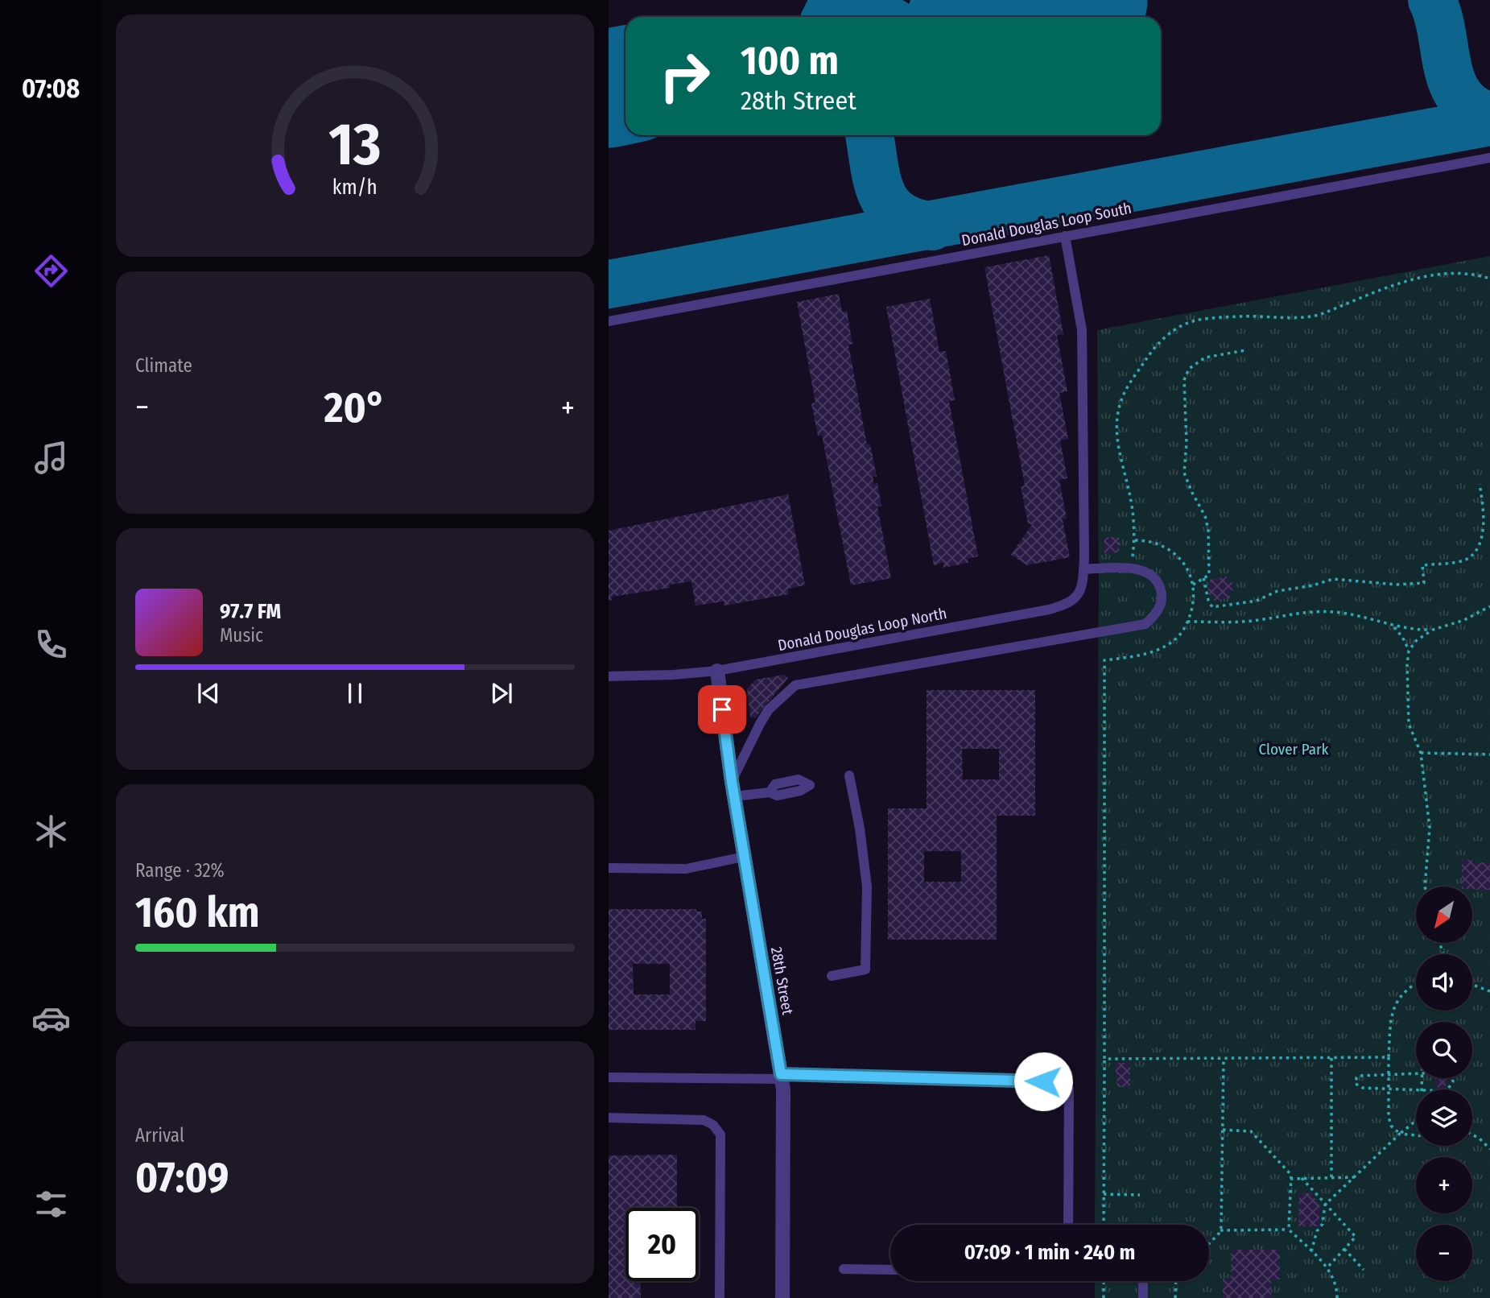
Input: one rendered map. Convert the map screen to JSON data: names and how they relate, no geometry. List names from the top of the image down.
{
  "streets": {
    "street": ["28th Street"],
    "lane": ["Donald Douglas Loop South", "Donald Douglas Loop North"]
  },
  "crossings": [
    ["Donald Douglas Loop South", "Donald Douglas Loop North"],
    ["Donald Douglas Loop North", "28th Street"]
  ],
  "parks": ["Clover Park"],
  "north": "bottom left",
  "page": {
    "tabs": "07:08",
    "turn": ["100 m", "28th Street"],
    "tile": [
      "Climate",
      ["Range · 32%", "160 km"],
      ["Arrival", "07:09"]
    ],
    "heat": ["−", "20°", "+"],
    "song": ["97.7 FM", "Music"],
    "map_buttons": ["+", "−"],
    "limit": "20",
    "trip": "07:09 · 1 min · 240 m",
    "gauge": ["13", "km/h"]
  }
}
